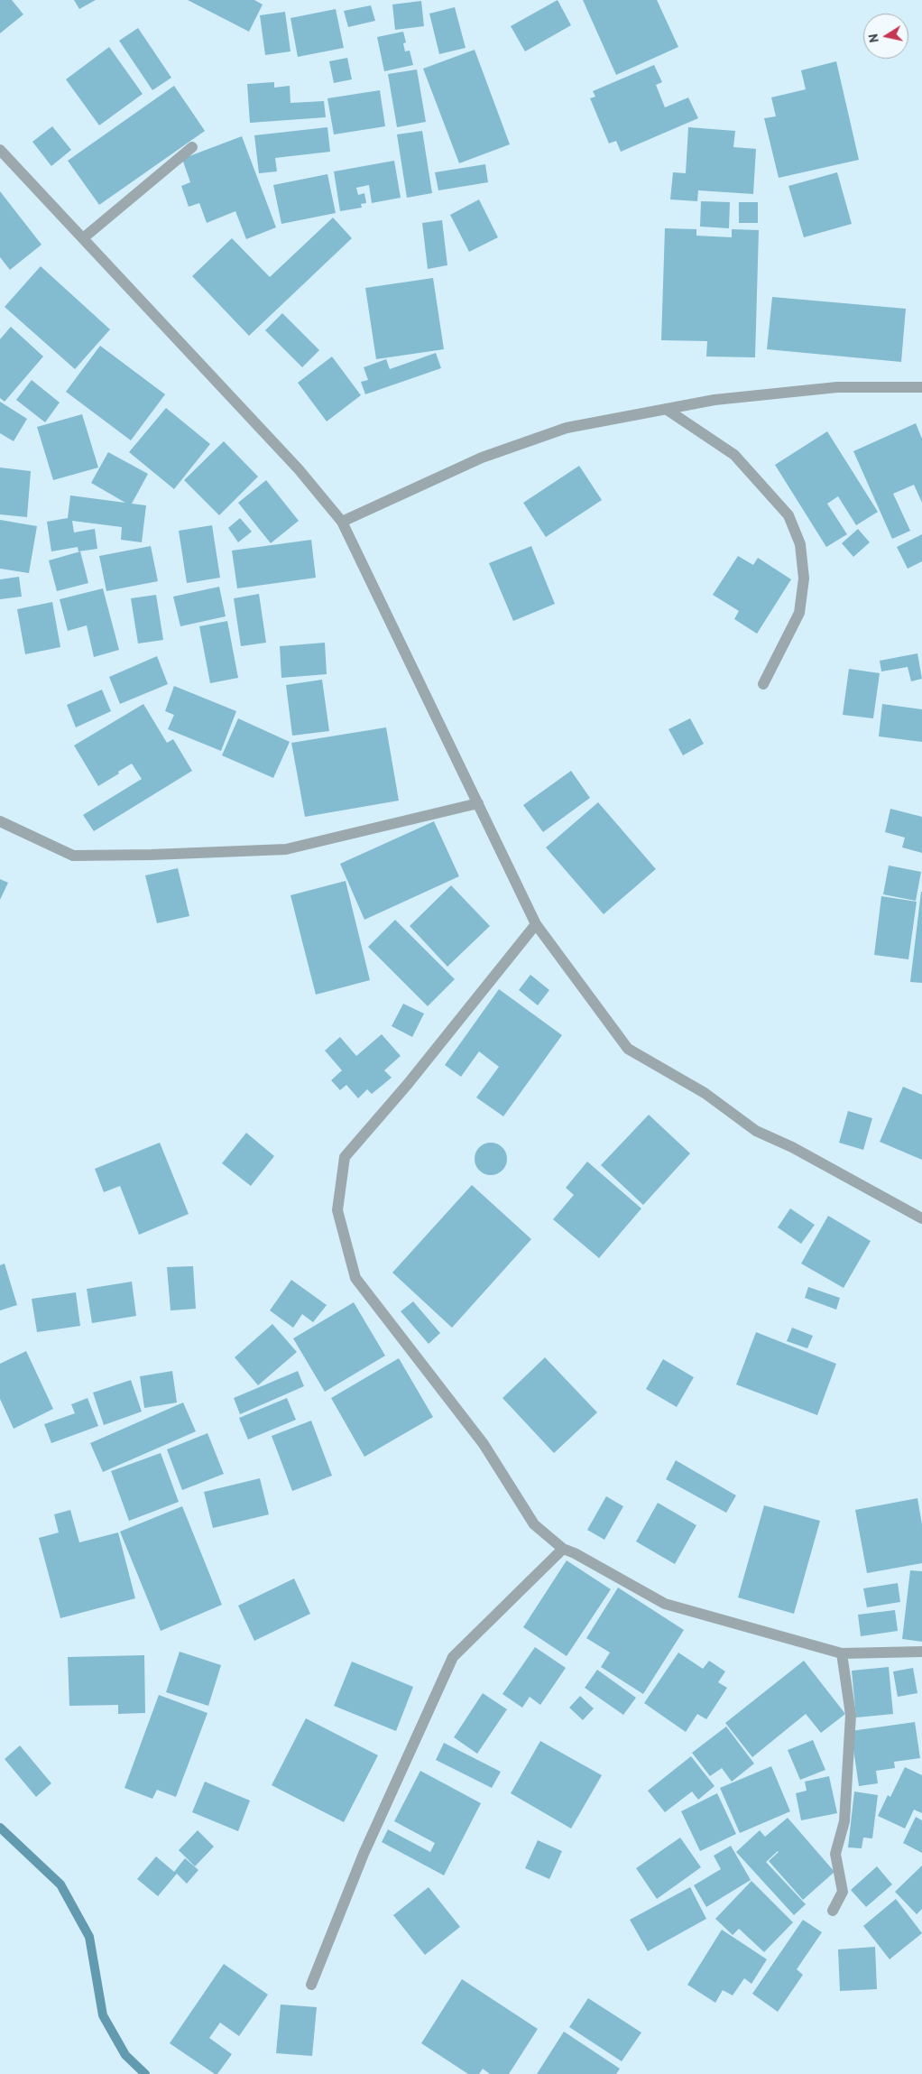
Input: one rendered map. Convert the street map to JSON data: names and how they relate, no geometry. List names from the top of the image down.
{
  "north": "left"
}
